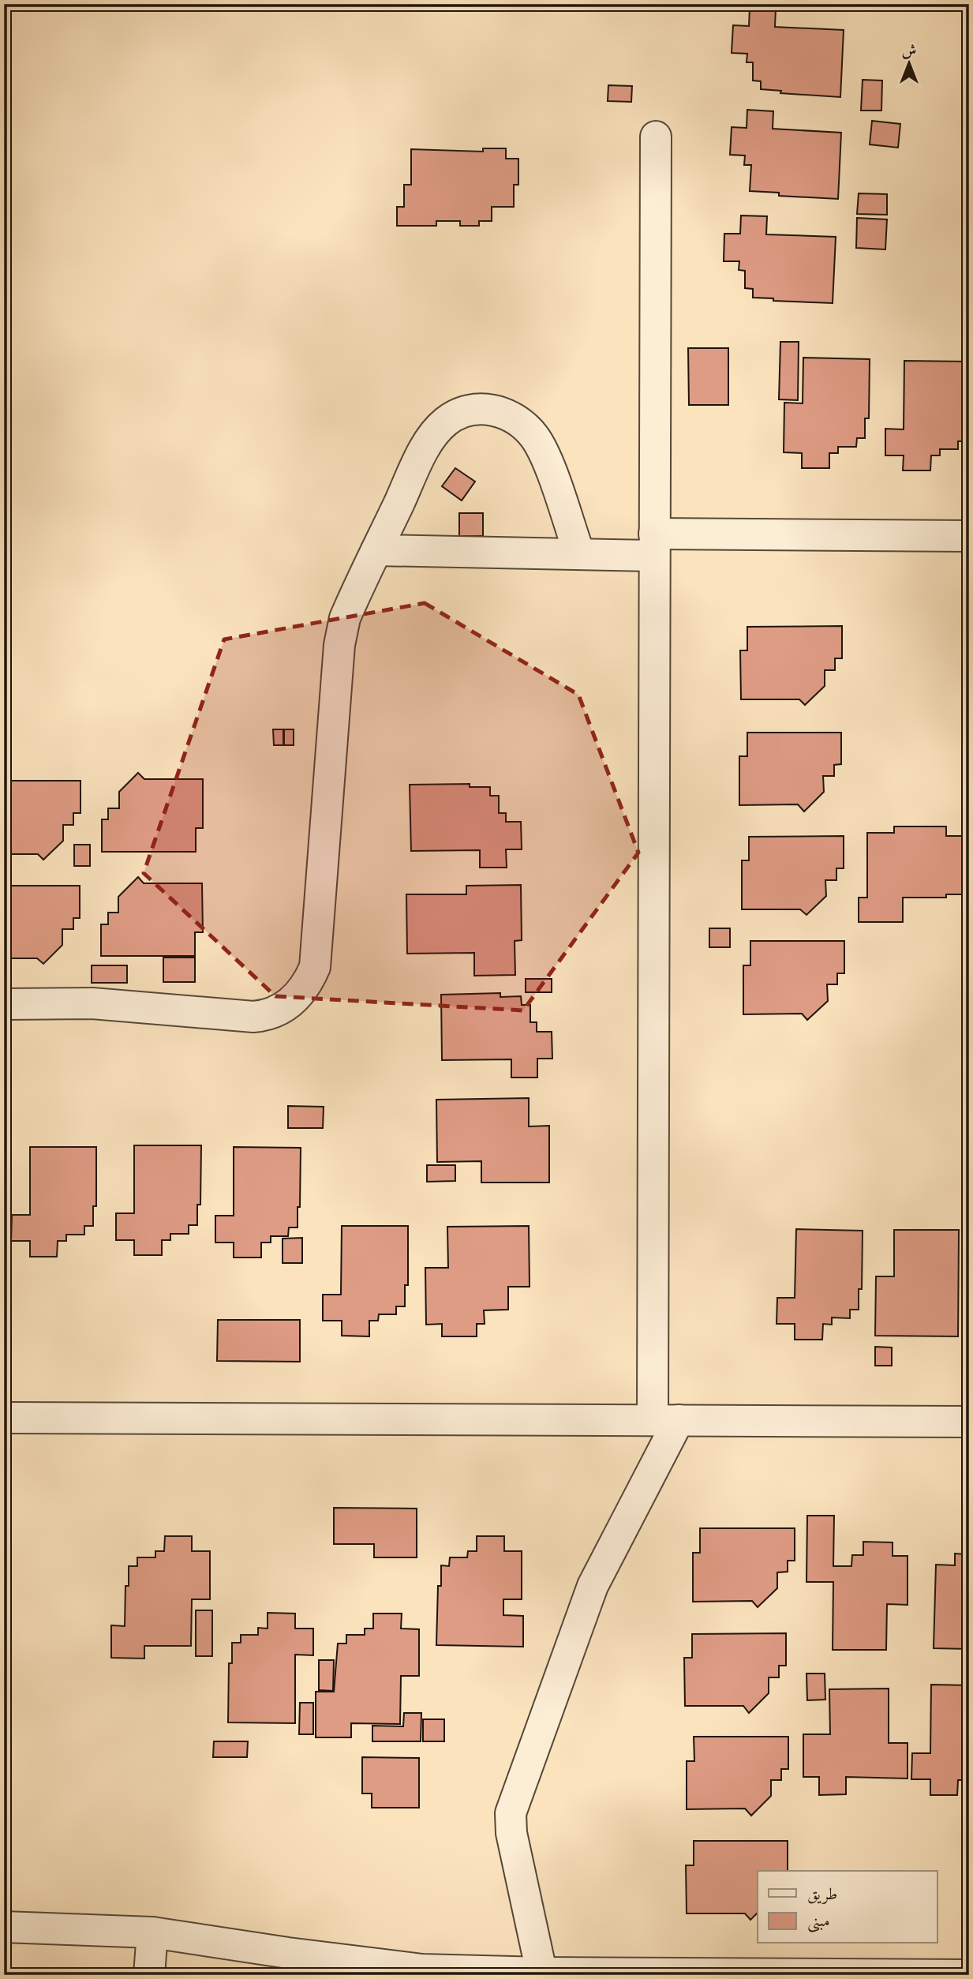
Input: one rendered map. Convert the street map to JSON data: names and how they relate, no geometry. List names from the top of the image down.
{
  "legend": ["طريق", "مبنى"],
  "north": "top"
}
